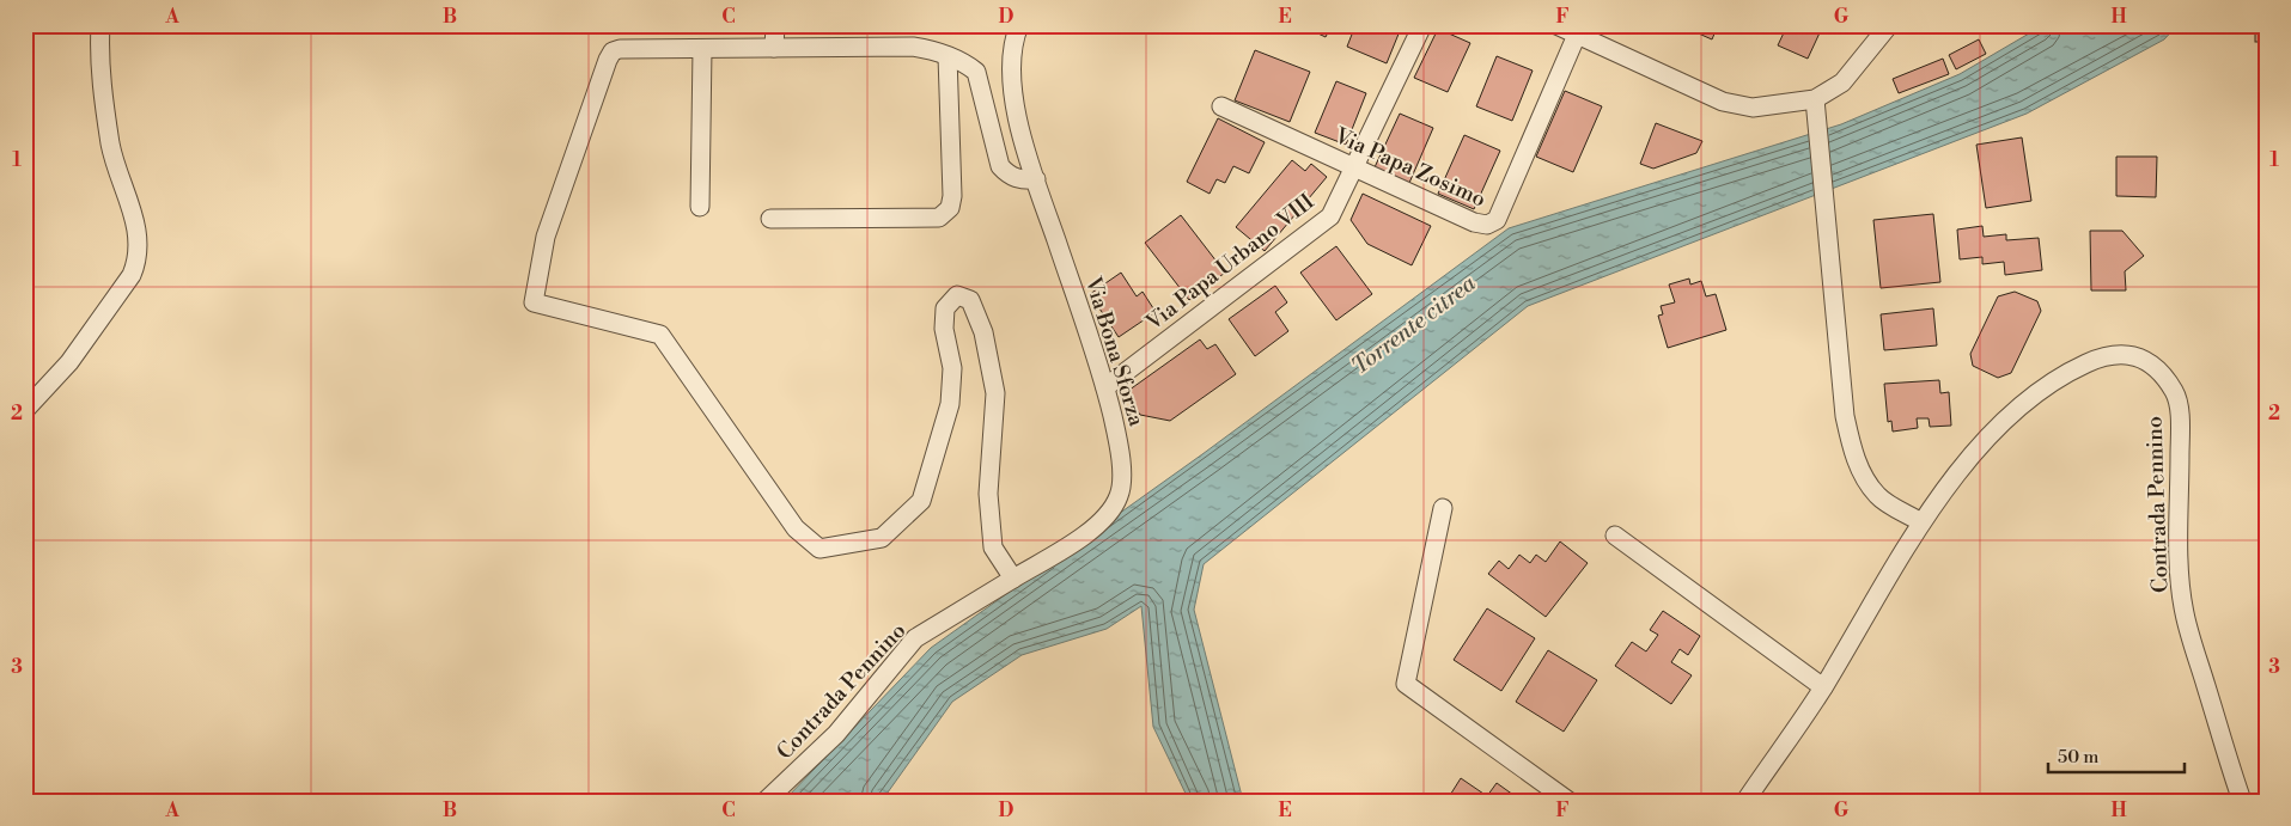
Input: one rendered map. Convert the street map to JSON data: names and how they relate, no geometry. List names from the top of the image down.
{
  "streets": {
    "street": [
      "Via Papa Zosimo",
      "Via Papa Urbano VIII",
      "Via Bona Sforza",
      "Contrada Pennino"
    ]
  },
  "crossings": [
    ["Via Papa Zosimo", "Via Papa Urbano VIII"],
    ["Via Papa Urbano VIII", "Via Bona Sforza"],
    ["Via Bona Sforza", "Contrada Pennino"]
  ],
  "water": ["Torrente citrea"],
  "scale_bar": "50 m",
  "grid": {
    "columns": [
      "A",
      "B",
      "C",
      "D",
      "E",
      "F",
      "G",
      "H"
    ],
    "rows": ["1", "2", "3"]
  }
}
